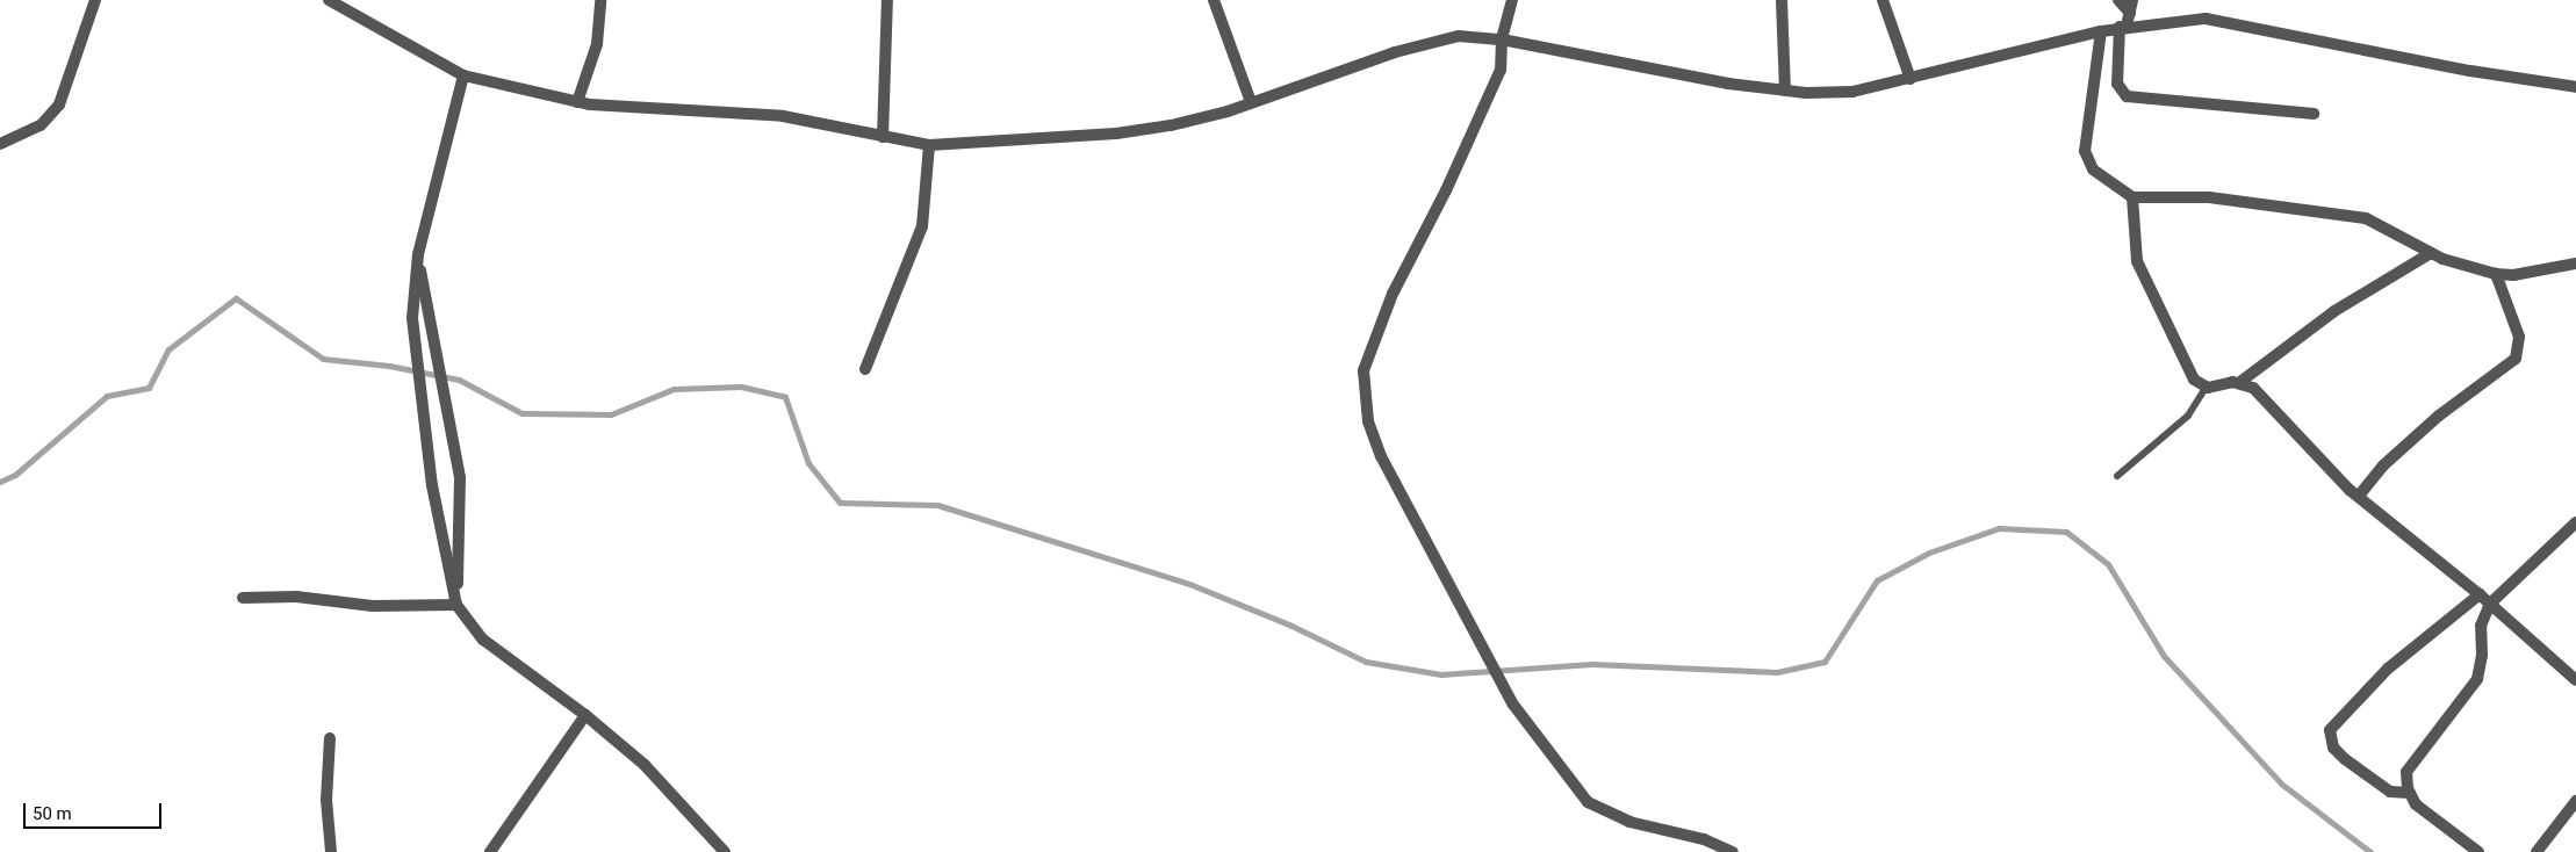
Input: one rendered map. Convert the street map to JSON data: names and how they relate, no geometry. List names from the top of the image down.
{
  "scale_bar": "50 m"
}
